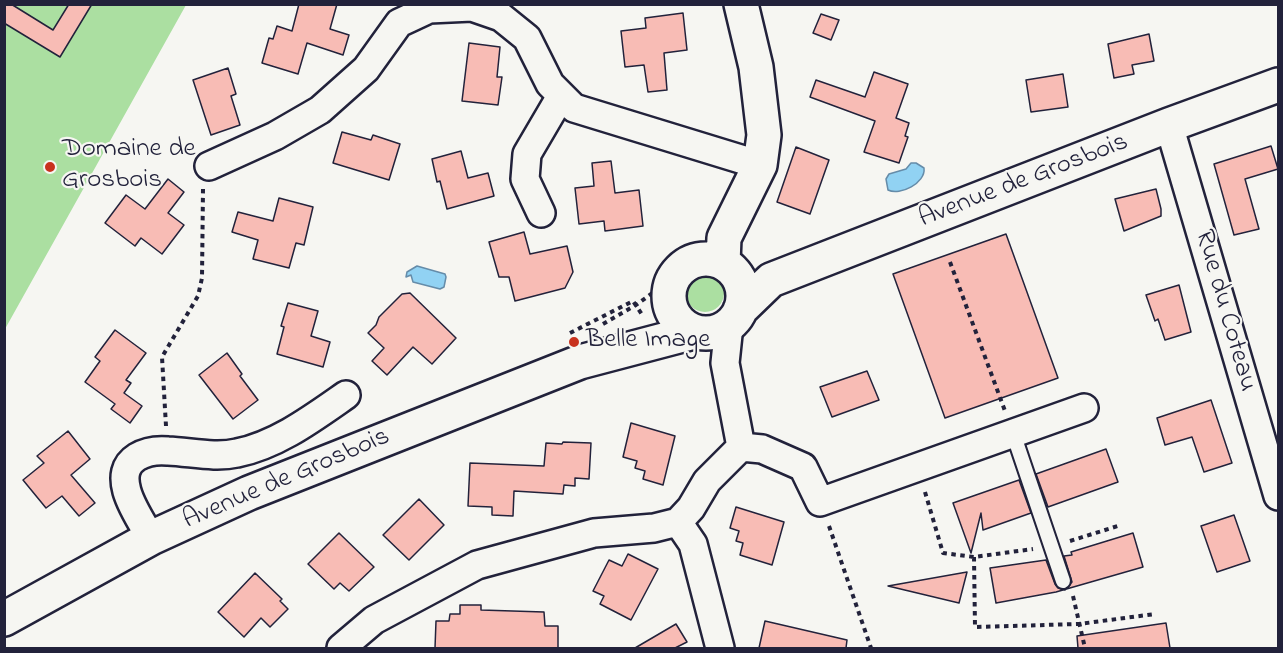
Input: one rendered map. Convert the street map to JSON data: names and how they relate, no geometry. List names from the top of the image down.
{
  "streets": {
    "street": ["Avenue de Grosbois", "Rue du Coteau"]
  },
  "crossings": [
    ["Avenue de Grosbois", "Rue du Coteau"]
  ],
  "places": ["Domaine de Grosbois", "Belle Image"]
}
